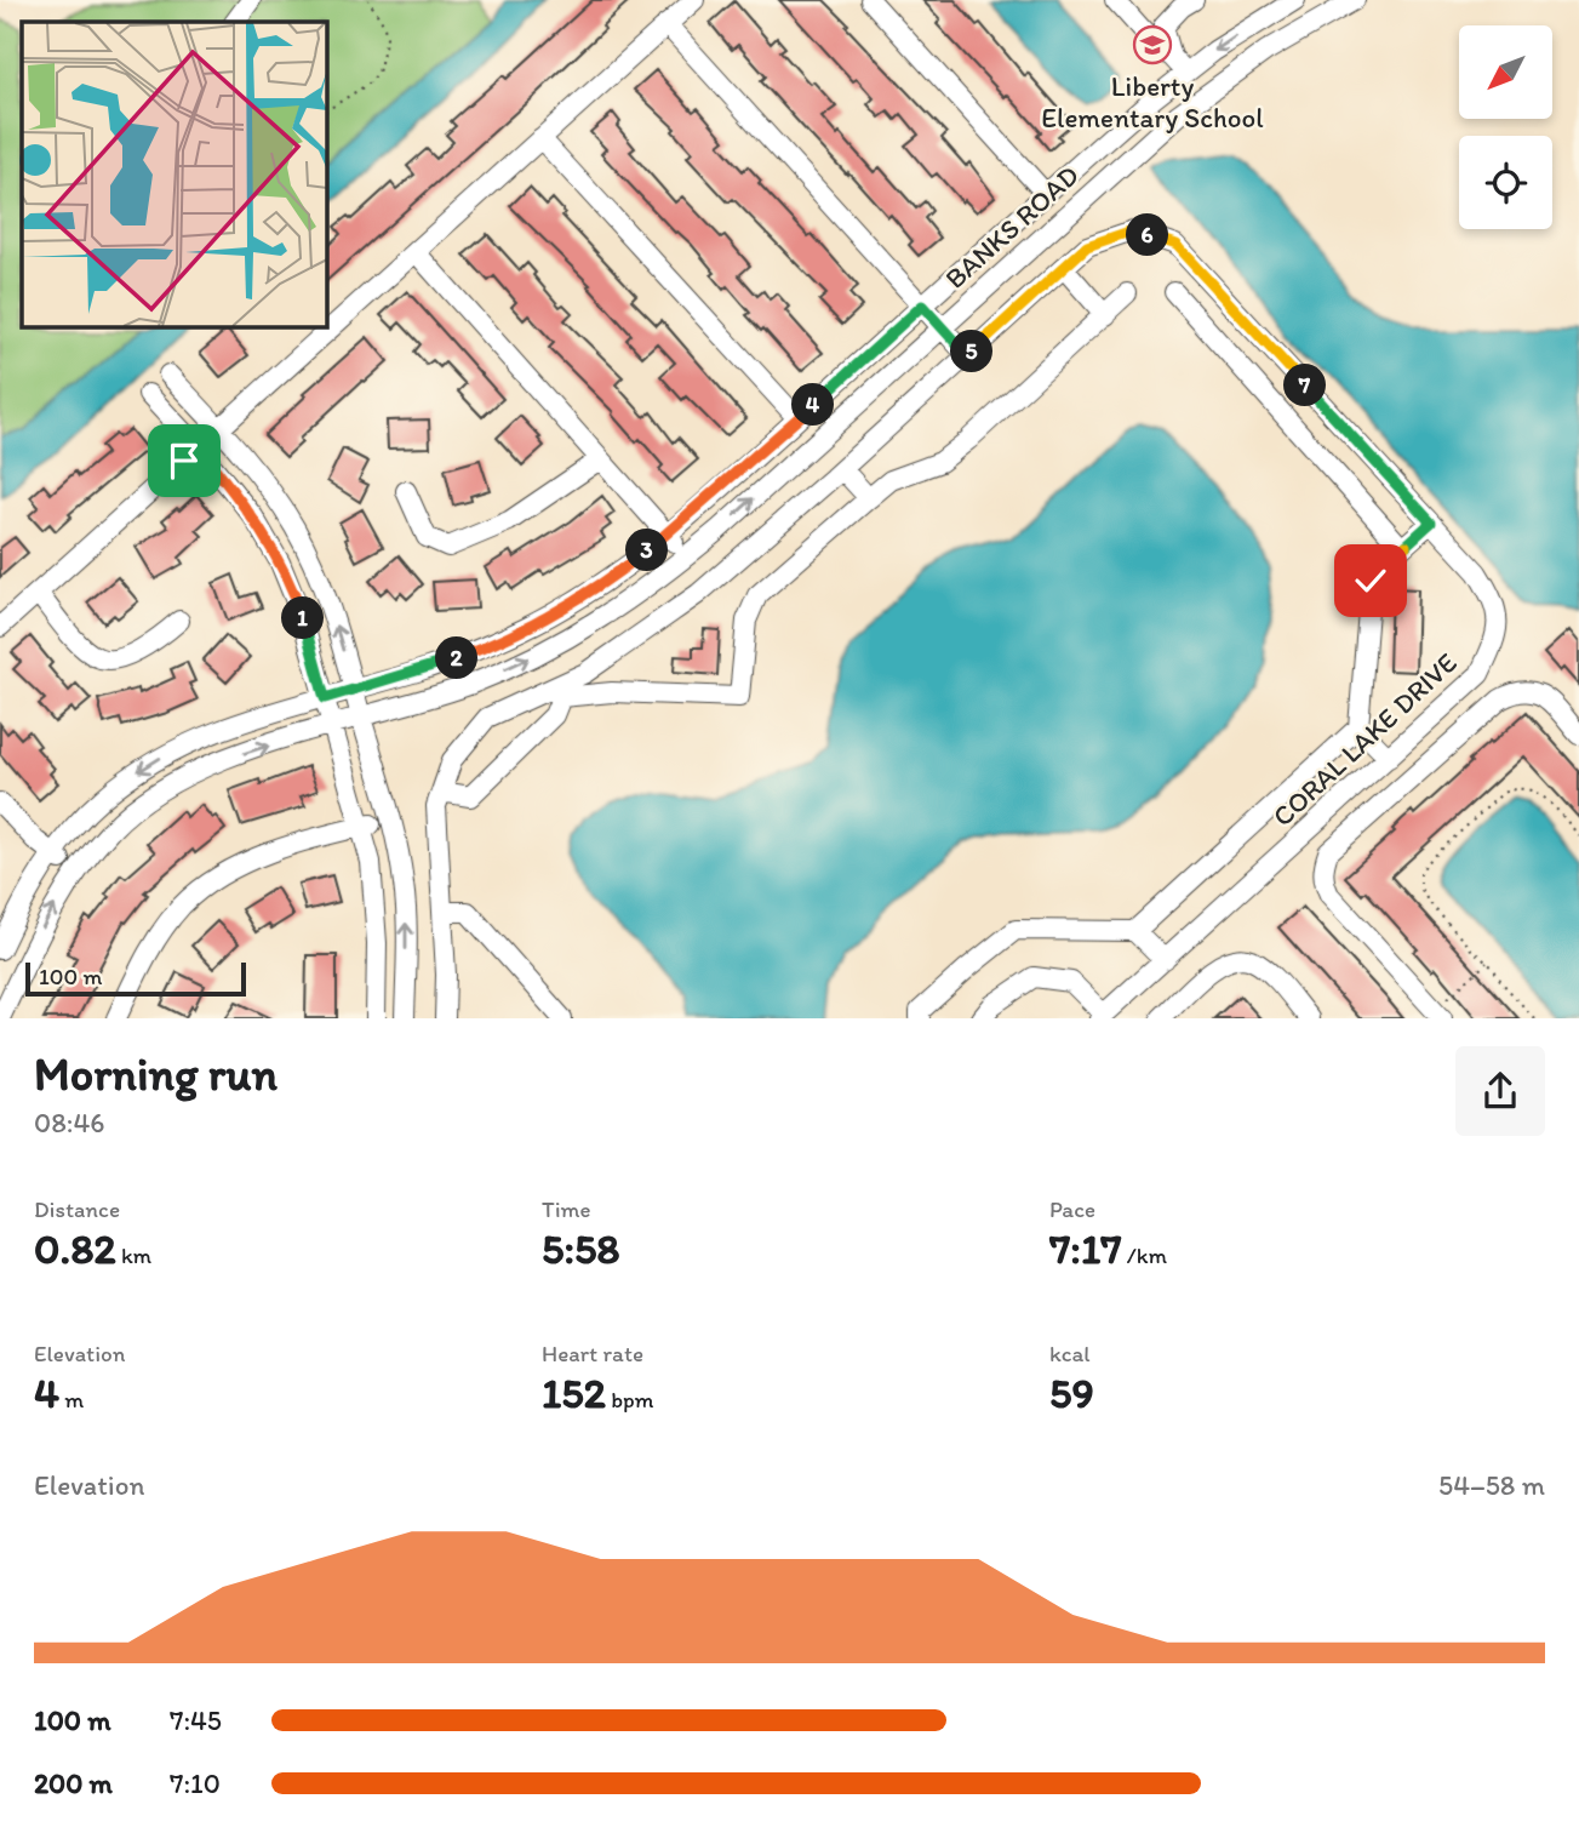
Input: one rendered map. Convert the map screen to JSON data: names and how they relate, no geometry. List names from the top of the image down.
{
  "streets": {
    "street": ["BANKS ROAD", "CORAL LAKE DRIVE"]
  },
  "places": {
    "school or university": ["Liberty Elementary School"]
  },
  "scale_bar": "100 m",
  "north": "bottom left",
  "page": {
    "pins": [
      "6",
      "5",
      "7",
      "4",
      "3",
      "1",
      "2"
    ],
    "scale": "100 m",
    "heading": ["Morning run", "08:46"],
    "stats": [
      ["Distance", "0.82 km"],
      ["Time", "5:58"],
      ["Pace", "7:17 /km"],
      ["Elevation", "4 m"],
      ["Heart rate", "152 bpm"],
      ["kcal", "59"]
    ],
    "chart": ["Elevation", "54–58 m"],
    "list": [
      {
        "name": "100 m",
        "note": "7:45"
      },
      {
        "name": "200 m",
        "note": "7:10"
      }
    ]
  }
}
